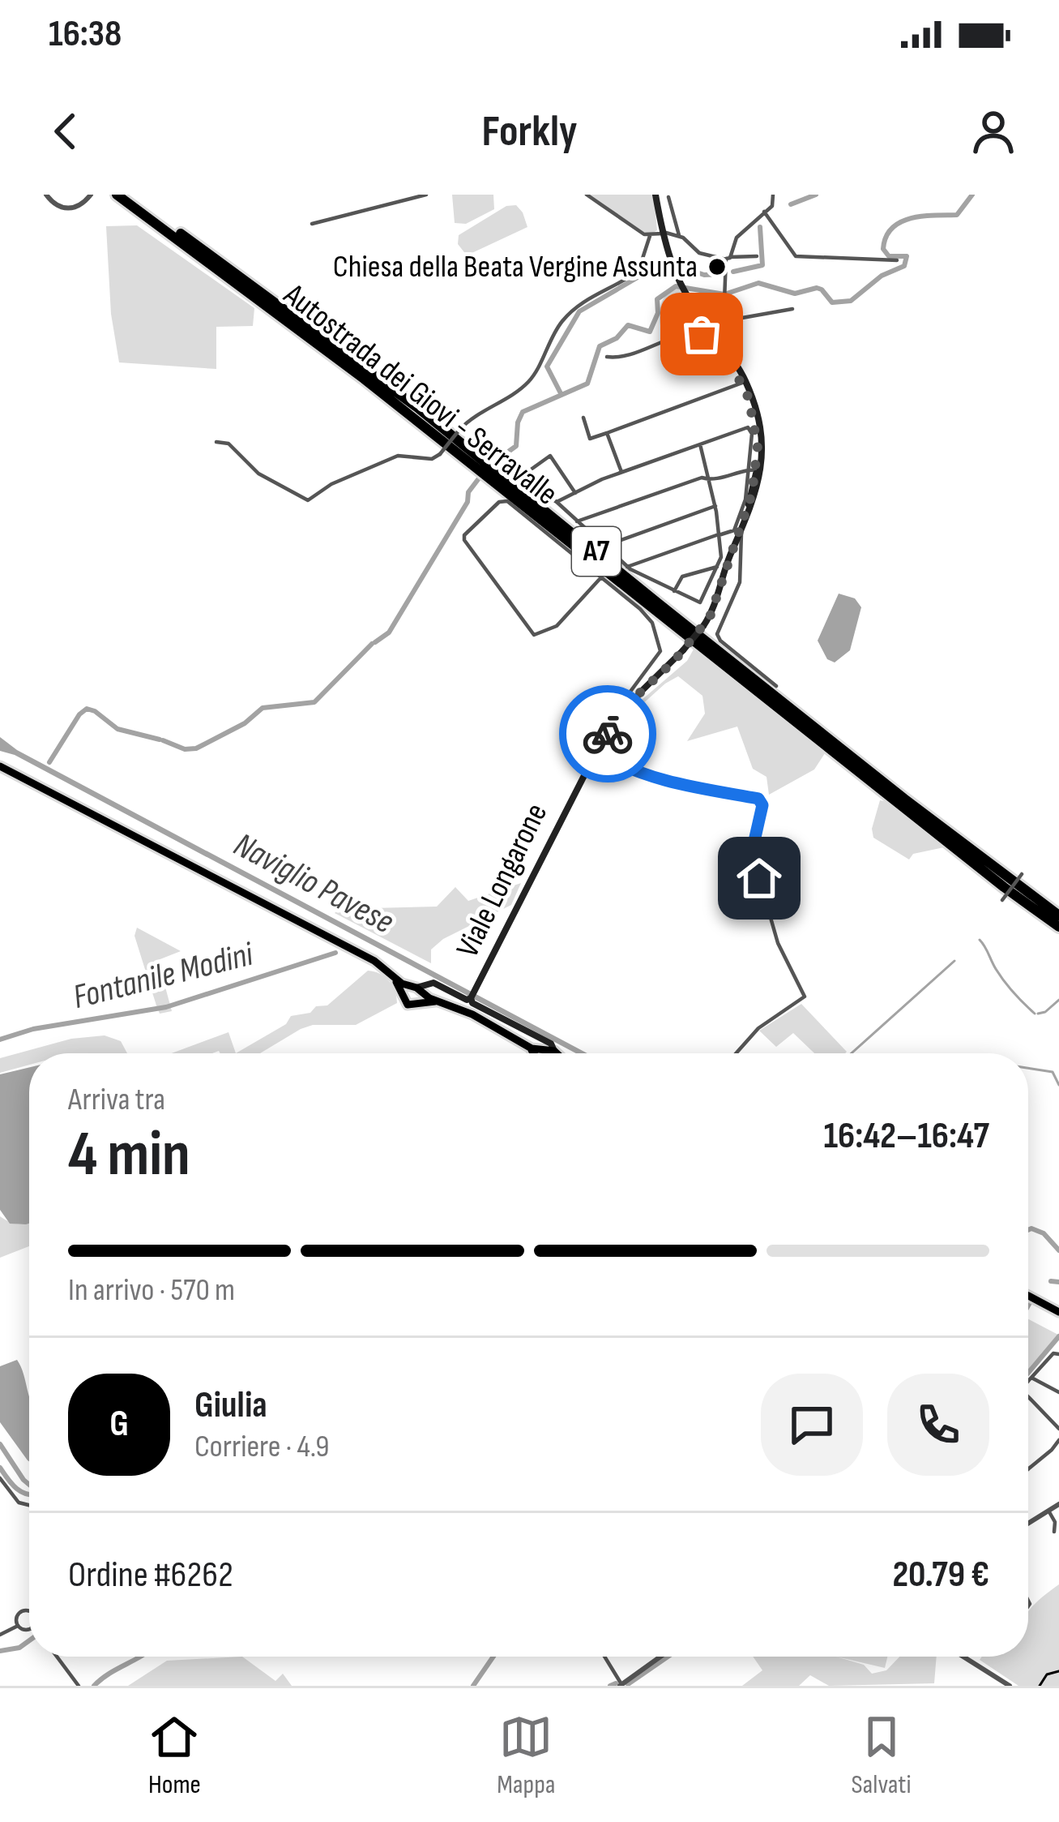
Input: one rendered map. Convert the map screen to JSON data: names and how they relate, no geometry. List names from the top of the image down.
{
  "streets": {
    "highway": ["Autostrada dei Giovi - Serravalle", "A7"],
    "main road": ["Viale Longarone"]
  },
  "water": ["Naviglio Pavese", "Fontanile Modini"],
  "places": ["Chiesa della Beata Vergine Assunta"],
  "page": {
    "status": "16:38",
    "header": "Forkly",
    "heading": ["4 min", "Arriva tra", "16:42–16:47"],
    "panel": [
      "Giulia",
      "Corriere · 4.9",
      "Ordine #6262",
      "20.79 €"
    ],
    "bar": "In arrivo · 570 m",
    "round": "G",
    "tabs": ["Home", "Mappa", "Salvati"]
  }
}
